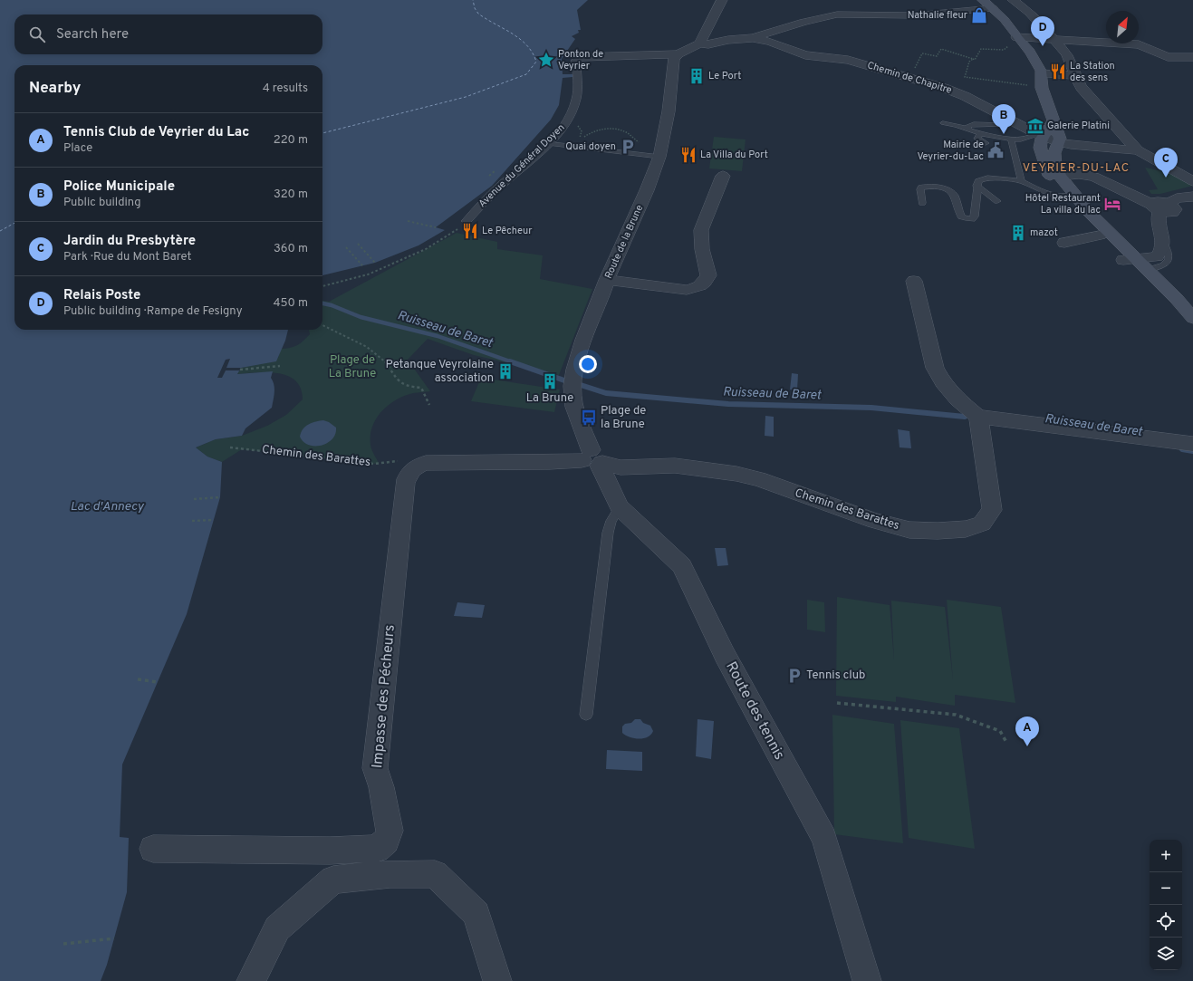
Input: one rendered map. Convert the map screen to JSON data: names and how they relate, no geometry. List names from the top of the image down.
{
  "streets": {
    "street": [
      "Chemin de Chapitre",
      "Avenue du Général Doyen",
      "Route de la Brune",
      "Chemin des Barattes",
      "Impasse des Pécheurs",
      "Route des tennis"
    ]
  },
  "crossings": [
    ["Avenue du Général Doyen", "Route de la Brune"],
    ["Route de la Brune", "Chemin des Barattes"],
    ["Route de la Brune", "Route des tennis"],
    ["Chemin des Barattes", "Impasse des Pécheurs"],
    ["Chemin des Barattes", "Route des tennis"]
  ],
  "districts": ["VEYRIER-DU-LAC"],
  "water": ["Ruisseau de Baret", "Lac d'Annecy"],
  "parks": ["Plage de La Brune"],
  "places": {
    "shop": ["Nathalie fleur"],
    "place": ["Ponton de Veyrier"],
    "restaurant": ["La Station des sens", "La Villa du Port", "Le Pêcheur"],
    "building": [
      "Le Port",
      "mazot",
      "Petanque Veyrolaine association",
      "La Brune"
    ],
    "museum": ["Galerie Platini"],
    "parking": ["Quai doyen", "Tennis club"],
    "public building": ["Mairie de Veyrier-du-Lac"],
    "hotel": ["Hôtel Restaurant La villa du lac"],
    "bus stop": ["Plage de la Brune"]
  },
  "north": "top right",
  "page": {
    "search": "Search here",
    "pins": [
      "D",
      "B",
      "C",
      "A"
    ],
    "heading": ["Nearby", "4 results"],
    "list": [
      {
        "mark": "A",
        "name": "Tennis Club de Veyrier du Lac",
        "note": "Place",
        "value": "220 m"
      },
      {
        "mark": "B",
        "name": "Police Municipale",
        "note": "Public building",
        "value": "320 m"
      },
      {
        "mark": "C",
        "name": "Jardin du Presbytère",
        "note": "Park · Rue du Mont Baret",
        "value": "360 m"
      },
      {
        "mark": "D",
        "name": "Relais Poste",
        "note": "Public building · Rampe de Fesigny",
        "value": "450 m"
      }
    ],
    "map_buttons": ["+", "−"]
  }
}
